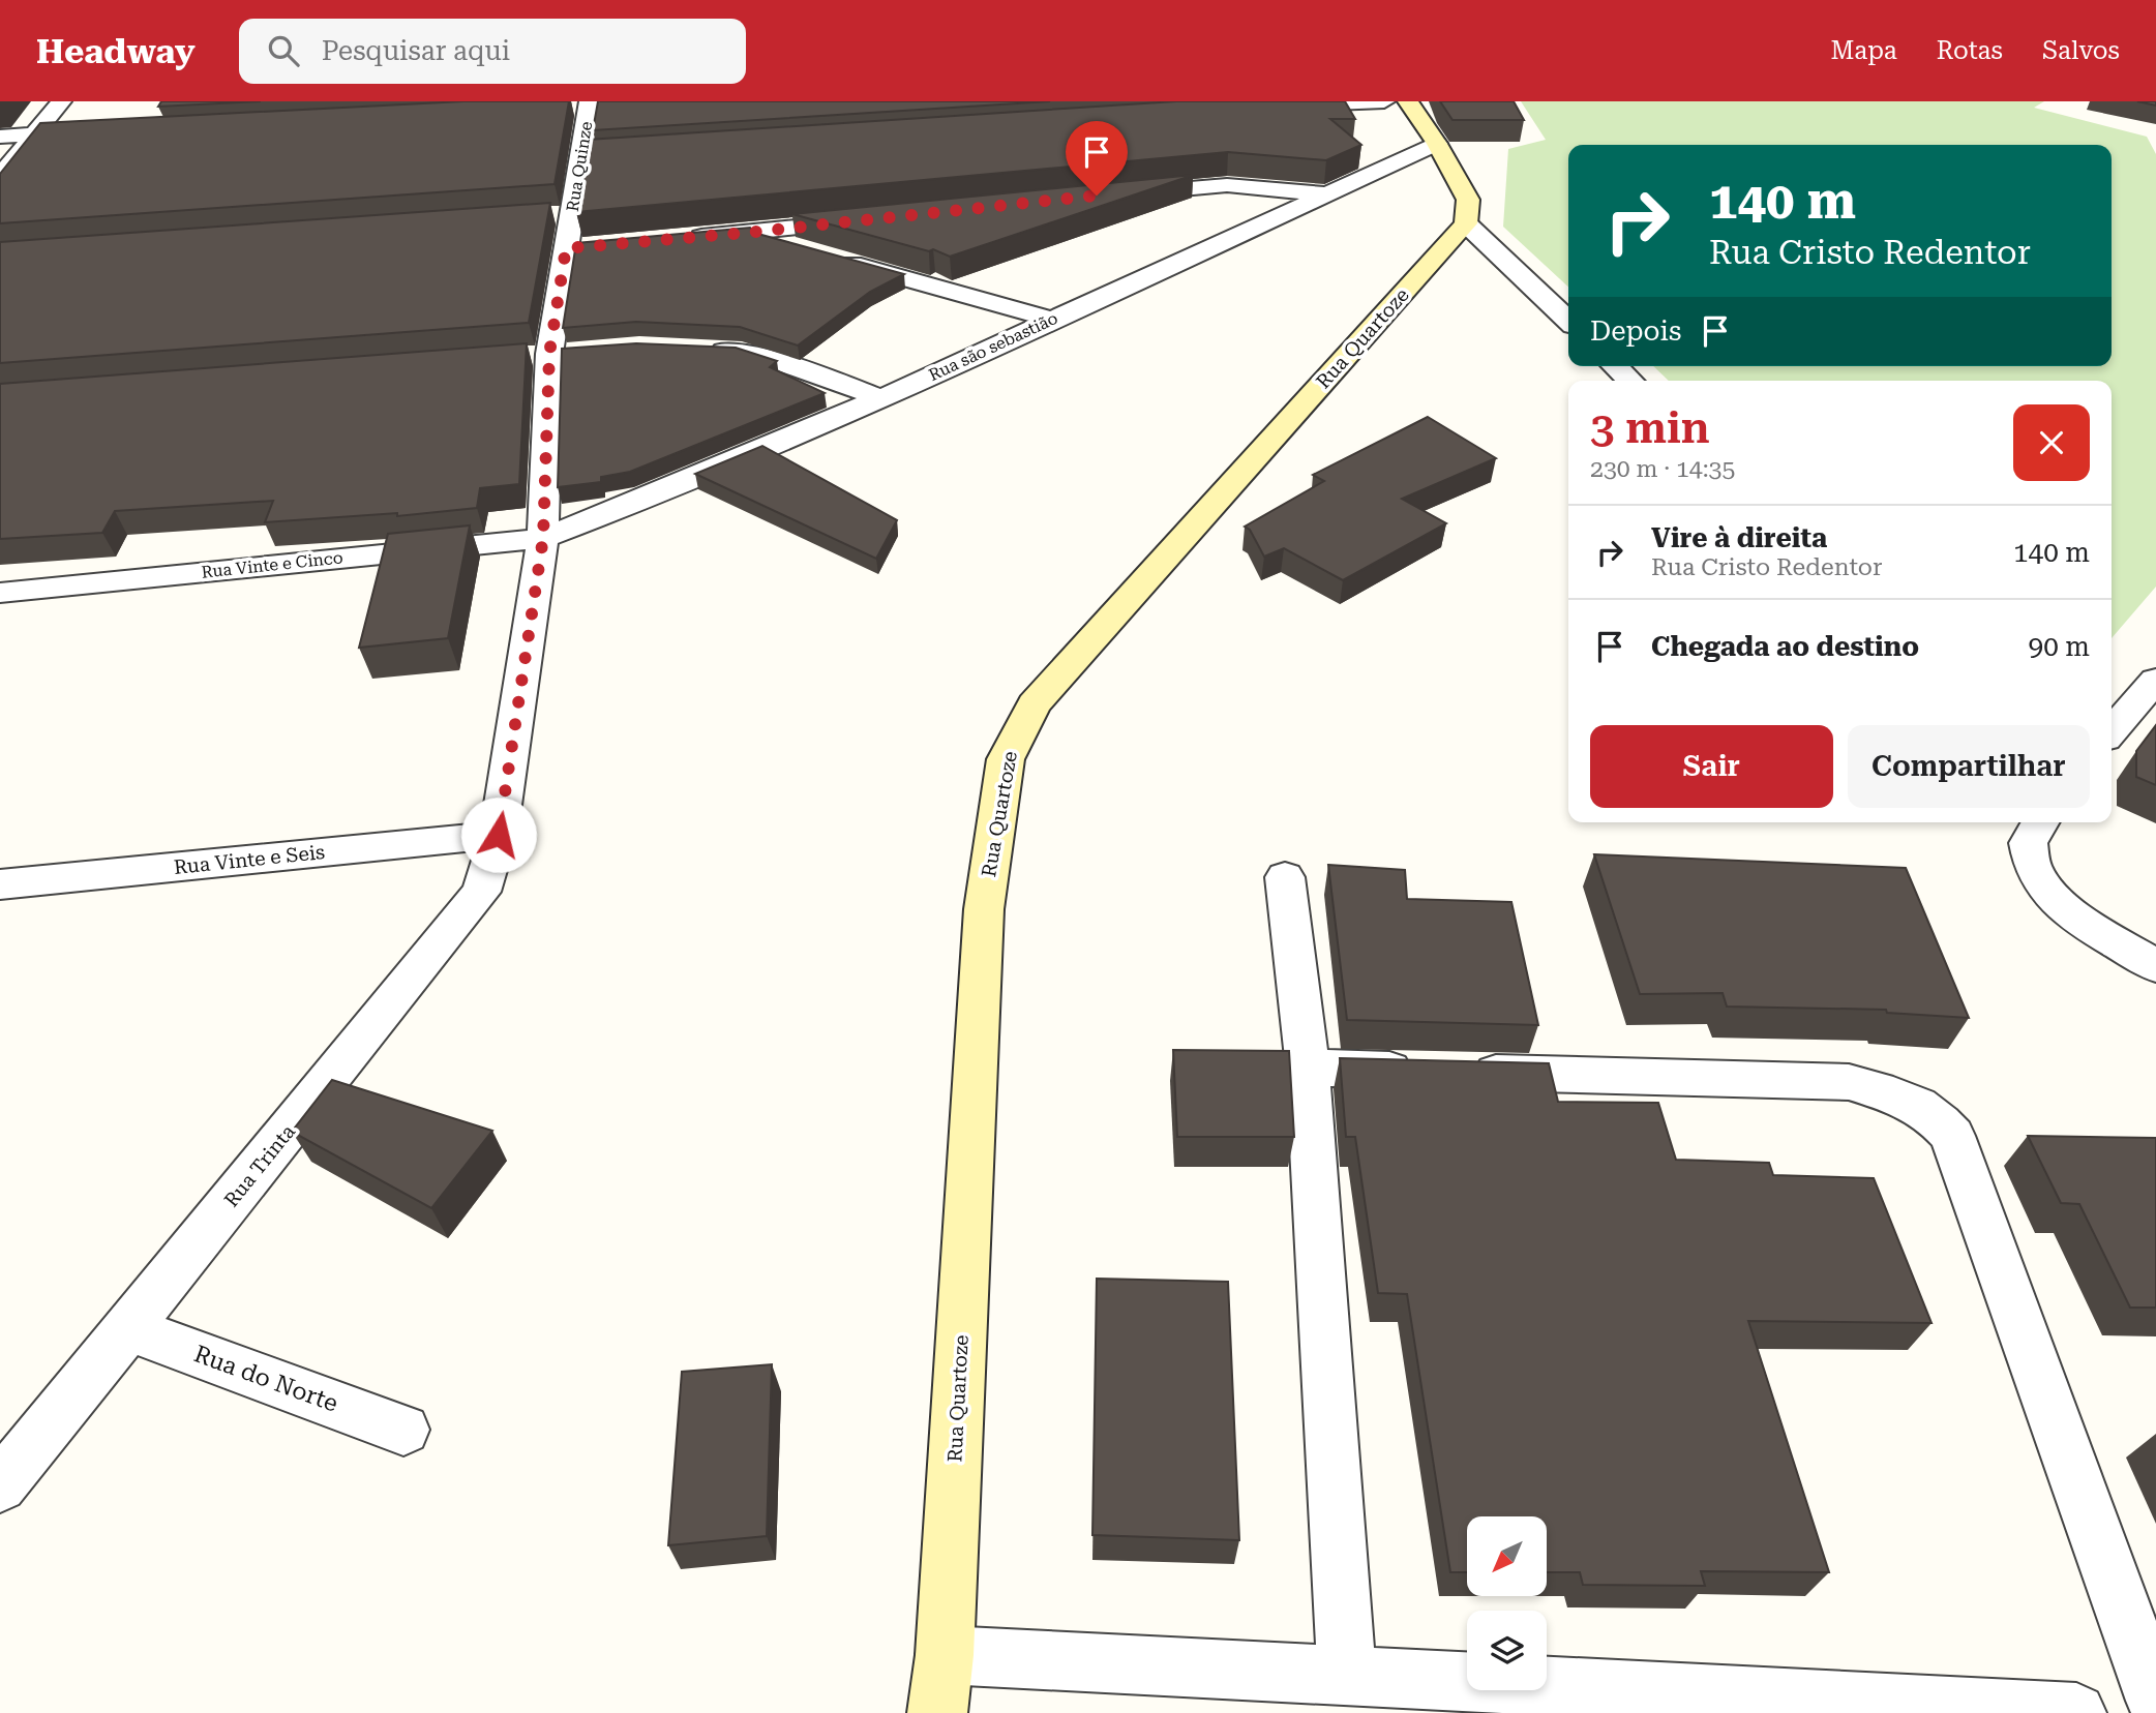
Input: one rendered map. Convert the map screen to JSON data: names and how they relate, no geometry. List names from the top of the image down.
{
  "streets": {
    "street": [
      "Rua Quinze",
      "Rua Quartoze",
      "Rua são sebastião",
      "Rua Vinte e Cinco",
      "Rua Vinte e Seis",
      "Rua Trinta",
      "Rua do Norte"
    ]
  },
  "crossings": [
    ["Rua Quinze", "Rua são sebastião"],
    ["Rua Quinze", "Rua Vinte e Cinco"],
    ["Rua Quinze", "Rua Vinte e Seis"],
    ["Rua Quinze", "Rua Trinta"],
    ["Rua são sebastião", "Rua Vinte e Cinco"],
    ["Rua Vinte e Seis", "Rua Trinta"],
    ["Rua Trinta", "Rua do Norte"]
  ],
  "north": "bottom left",
  "page": {
    "header": "Headway",
    "search": "Pesquisar aqui",
    "nav": ["Mapa", "Rotas", "Salvos"],
    "turn": ["140 m", "Rua Cristo Redentor"],
    "then": "Depois",
    "heading": ["3 min", "230 m · 14:35"],
    "list": [
      {
        "name": "Vire à direita",
        "note": "Rua Cristo Redentor",
        "value": "140 m"
      },
      {
        "name": "Chegada ao destino",
        "value": "90 m"
      }
    ],
    "buttons": ["Sair", "Compartilhar"]
  }
}
